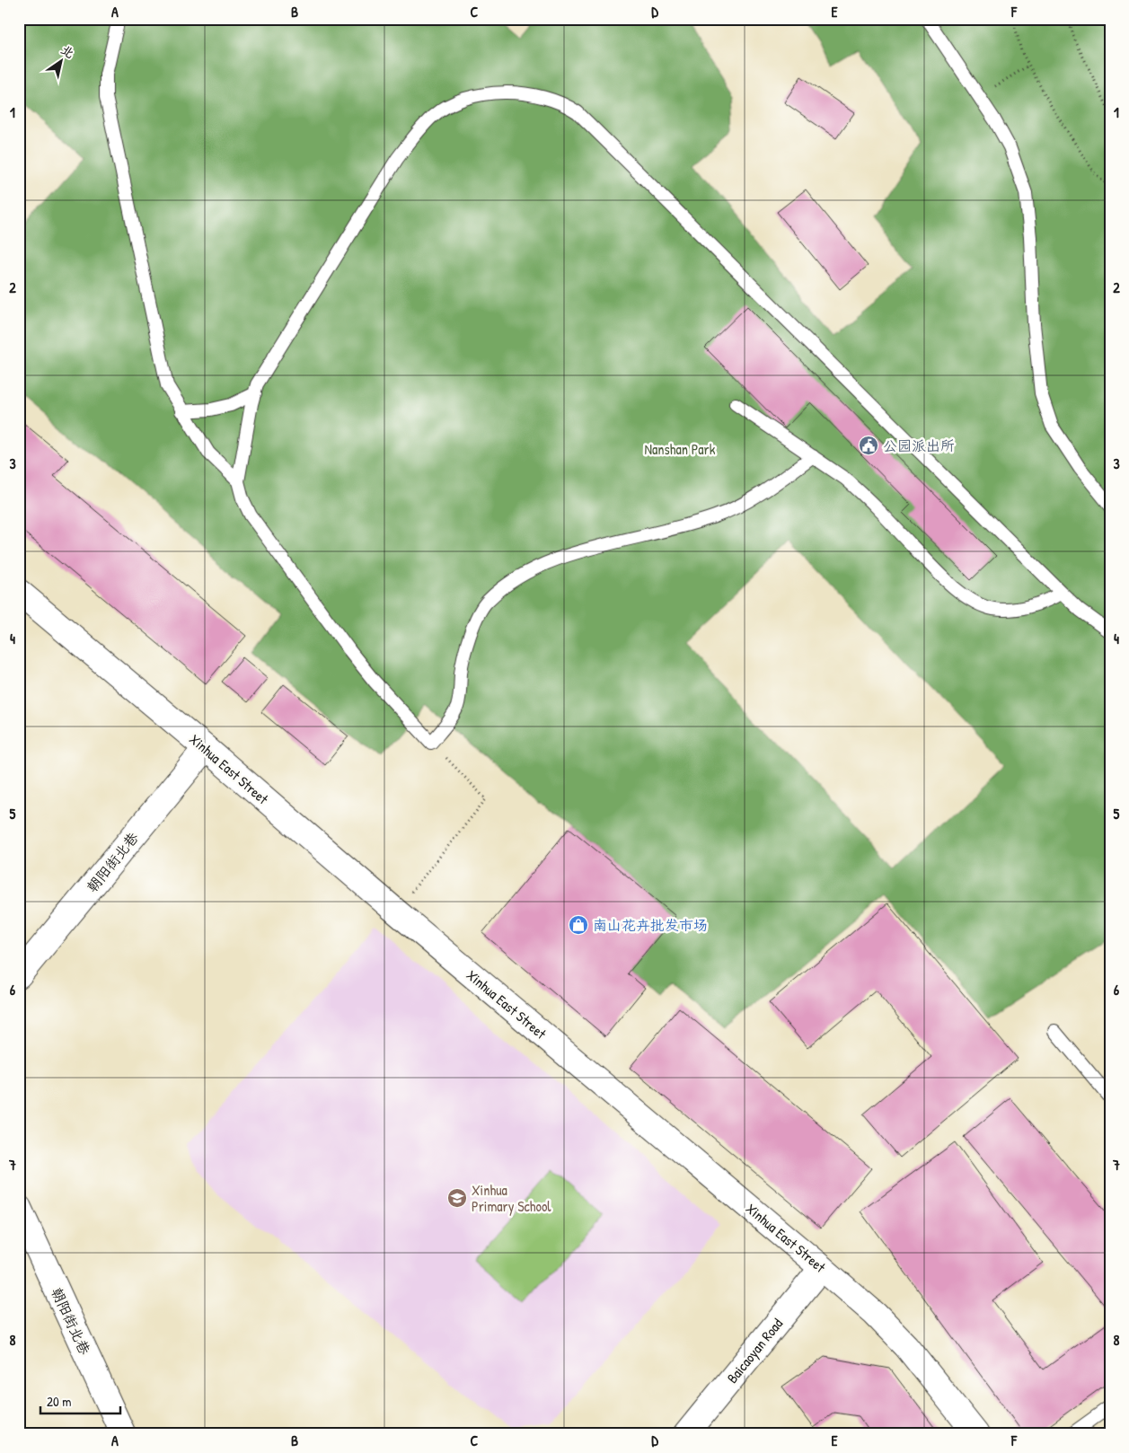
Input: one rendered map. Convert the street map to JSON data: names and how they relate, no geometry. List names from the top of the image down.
{
  "streets": {
    "street": ["Xinhua East Street", "朝阳街北巷", "Baicaoyan Road"]
  },
  "crossings": [
    ["Xinhua East Street", "朝阳街北巷"],
    ["Xinhua East Street", "Baicaoyan Road"]
  ],
  "parks": ["Nanshan Park"],
  "places": {
    "public building": ["公园派出所"],
    "shop": ["南山花卉批发市场"],
    "school or university": ["Xinhua Primary School"]
  },
  "scale_bar": "20 m",
  "north": "top right",
  "grid": {
    "columns": [
      "A",
      "B",
      "C",
      "D",
      "E",
      "F"
    ],
    "rows": [
      "1",
      "2",
      "3",
      "4",
      "5",
      "6",
      "7",
      "8"
    ]
  }
}
